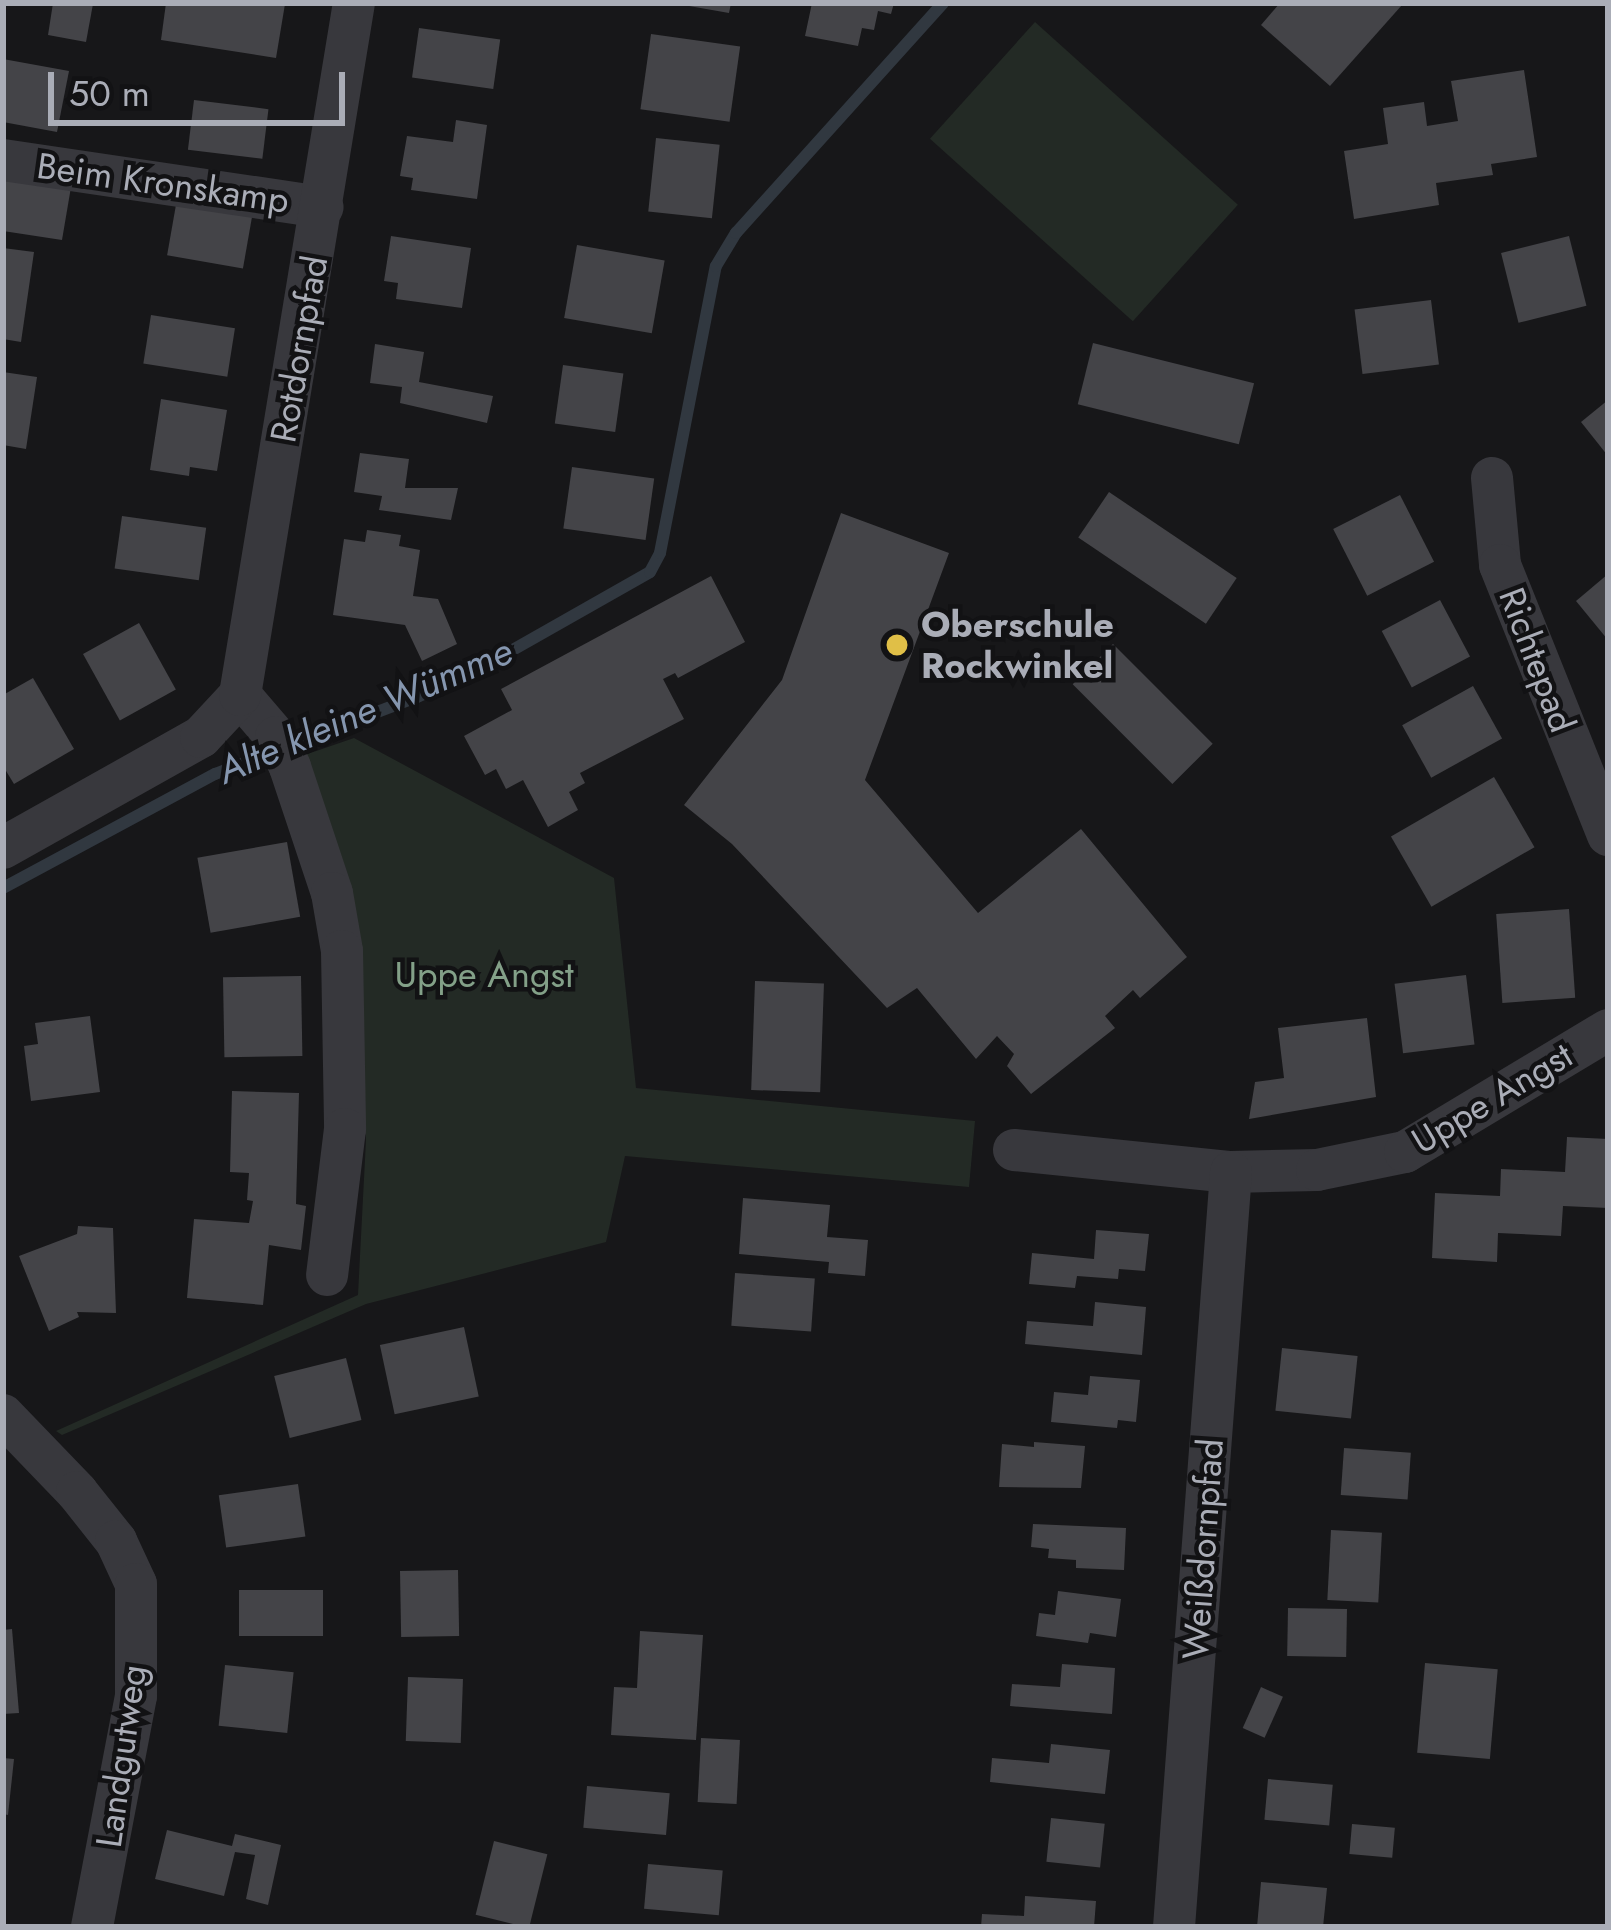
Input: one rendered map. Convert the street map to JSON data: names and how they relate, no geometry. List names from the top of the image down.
{
  "streets": {
    "street": [
      "Beim Kronskamp",
      "Rotdornpfad",
      "Richtepad",
      "Uppe Angst",
      "Weißdornpfad",
      "Landgutweg"
    ]
  },
  "crossings": [
    ["Beim Kronskamp", "Rotdornpfad"],
    ["Uppe Angst", "Weißdornpfad"]
  ],
  "water": ["Alte kleine Wümme"],
  "parks": ["Uppe Angst"],
  "places": ["Oberschule Rockwinkel"],
  "scale_bar": "50 m"
}
